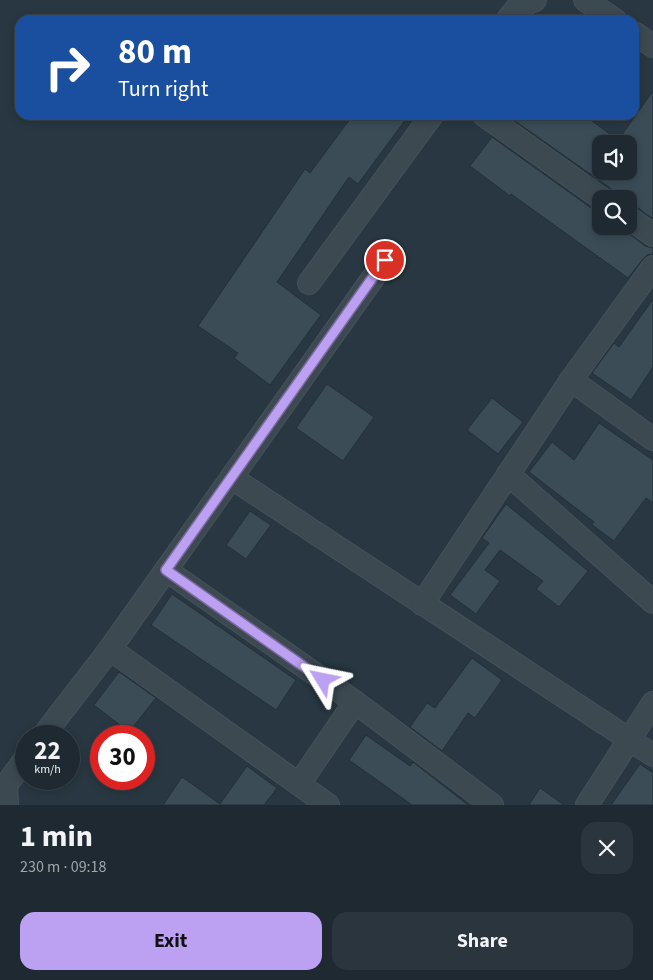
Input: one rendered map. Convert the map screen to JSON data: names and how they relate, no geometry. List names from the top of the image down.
{
  "page": {
    "turn": ["80 m", "Turn right"],
    "speed": "22 km/h",
    "limit": "30",
    "heading": ["1 min", "230 m · 09:18"],
    "buttons": ["Exit", "Share"]
  }
}
